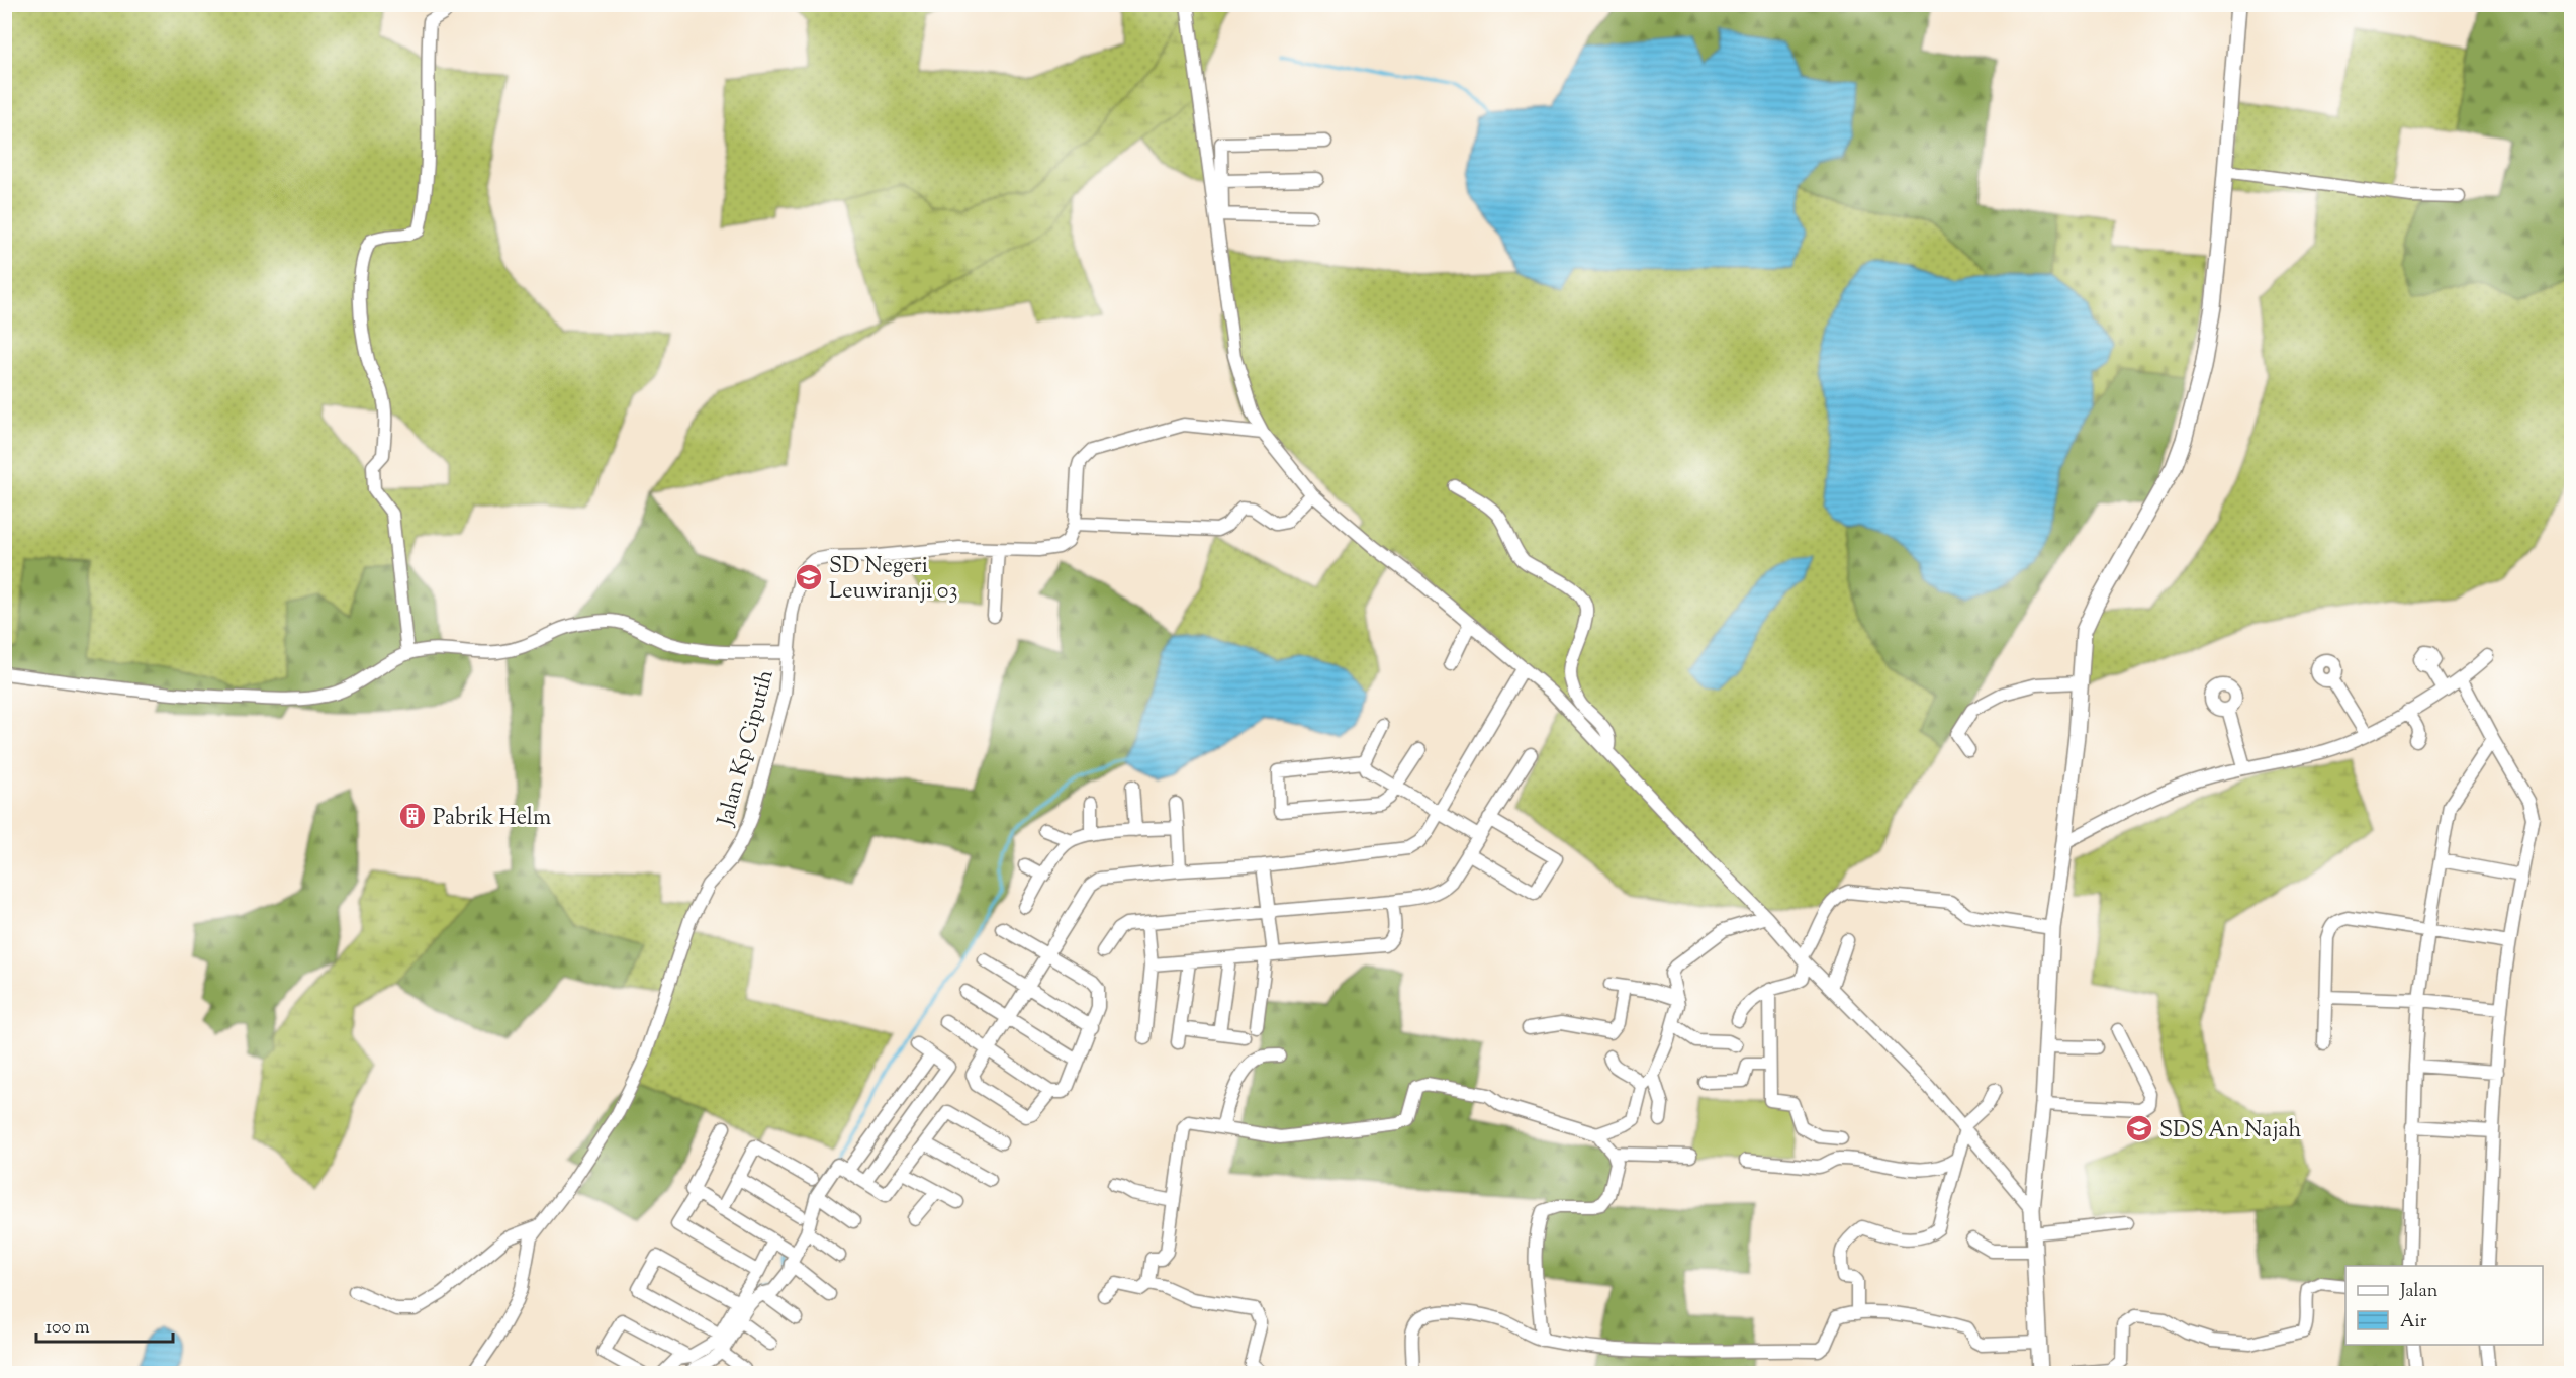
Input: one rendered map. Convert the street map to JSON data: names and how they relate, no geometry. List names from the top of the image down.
{
  "streets": {
    "street": ["Jalan Kp Ciputih"]
  },
  "places": {
    "school or university": ["SD Negeri Leuwiranji 03", "SDS An Najah"],
    "building": ["Pabrik Helm"]
  },
  "legend": ["Jalan", "Air"],
  "scale_bar": "100 m"
}
